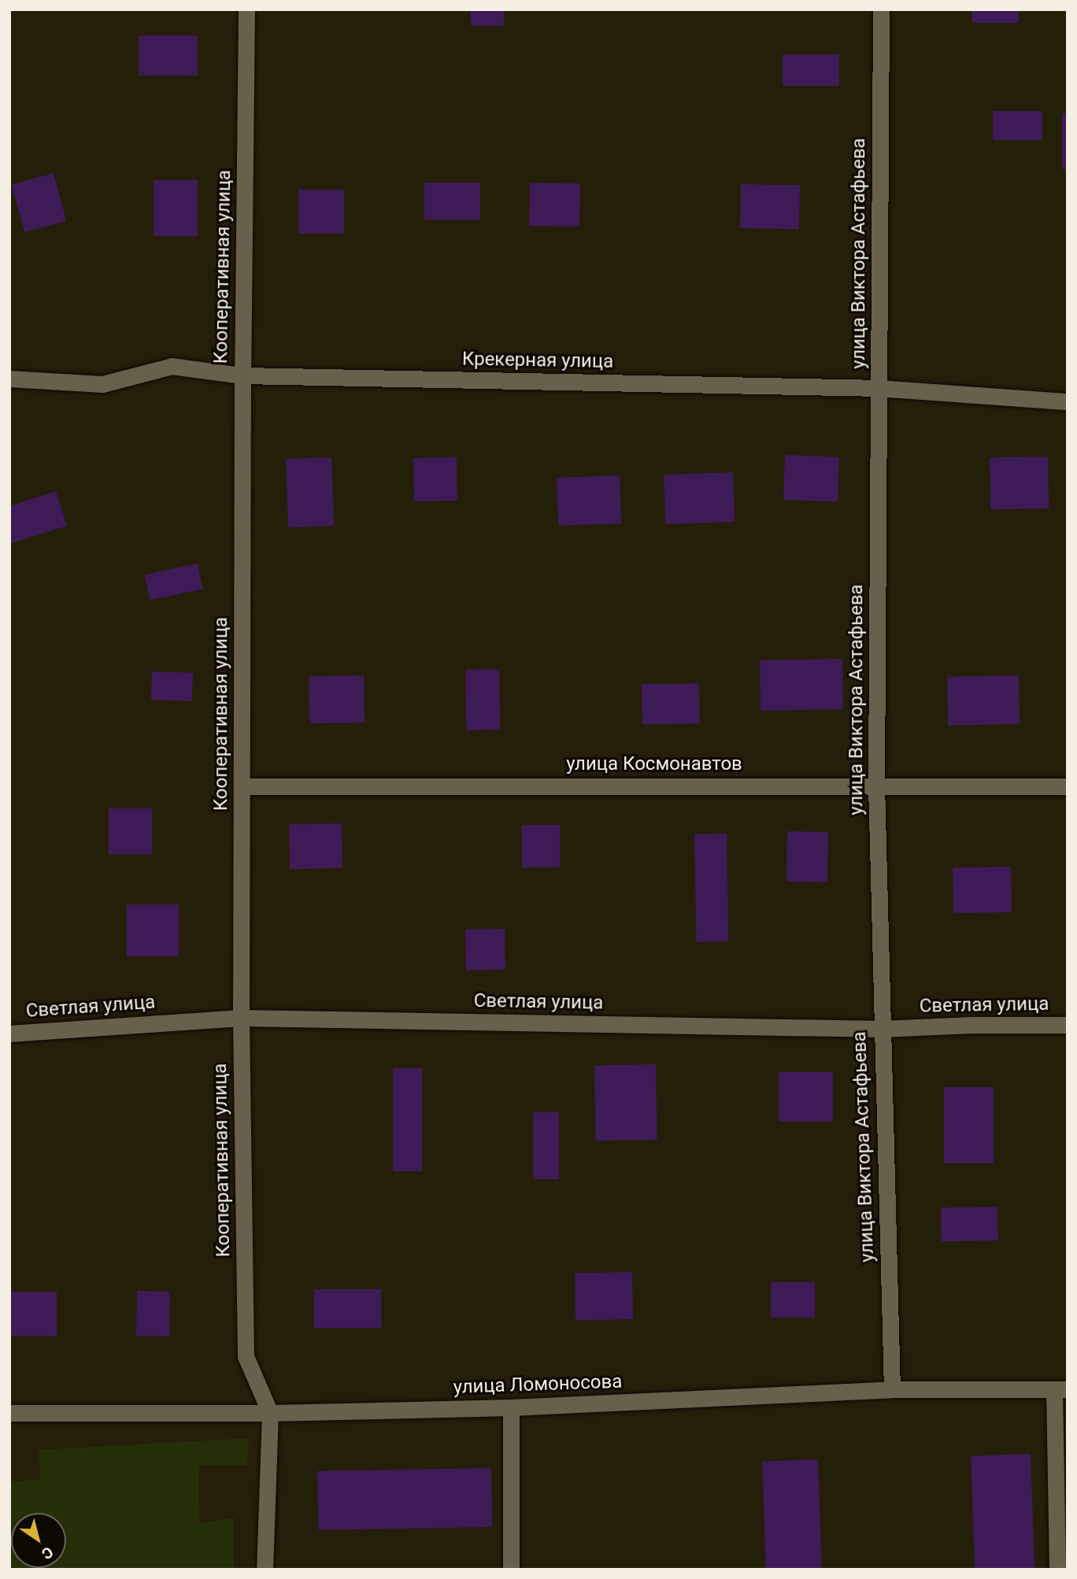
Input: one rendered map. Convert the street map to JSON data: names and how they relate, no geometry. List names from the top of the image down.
{
  "streets": {
    "street": [
      "улица Виктора Астафьева",
      "Кооперативная улица",
      "Крекерная улица",
      "улица Космонавтов",
      "Светлая улица",
      "улица Ломоносова"
    ]
  },
  "crossings": [
    ["улица Виктора Астафьева", "Крекерная улица"],
    ["улица Виктора Астафьева", "улица Космонавтов"],
    ["улица Виктора Астафьева", "Светлая улица"],
    ["улица Виктора Астафьева", "улица Ломоносова"],
    ["Кооперативная улица", "Крекерная улица"],
    ["Кооперативная улица", "улица Космонавтов"],
    ["Кооперативная улица", "Светлая улица"],
    ["Кооперативная улица", "улица Ломоносова"]
  ],
  "north": "bottom right"
}
